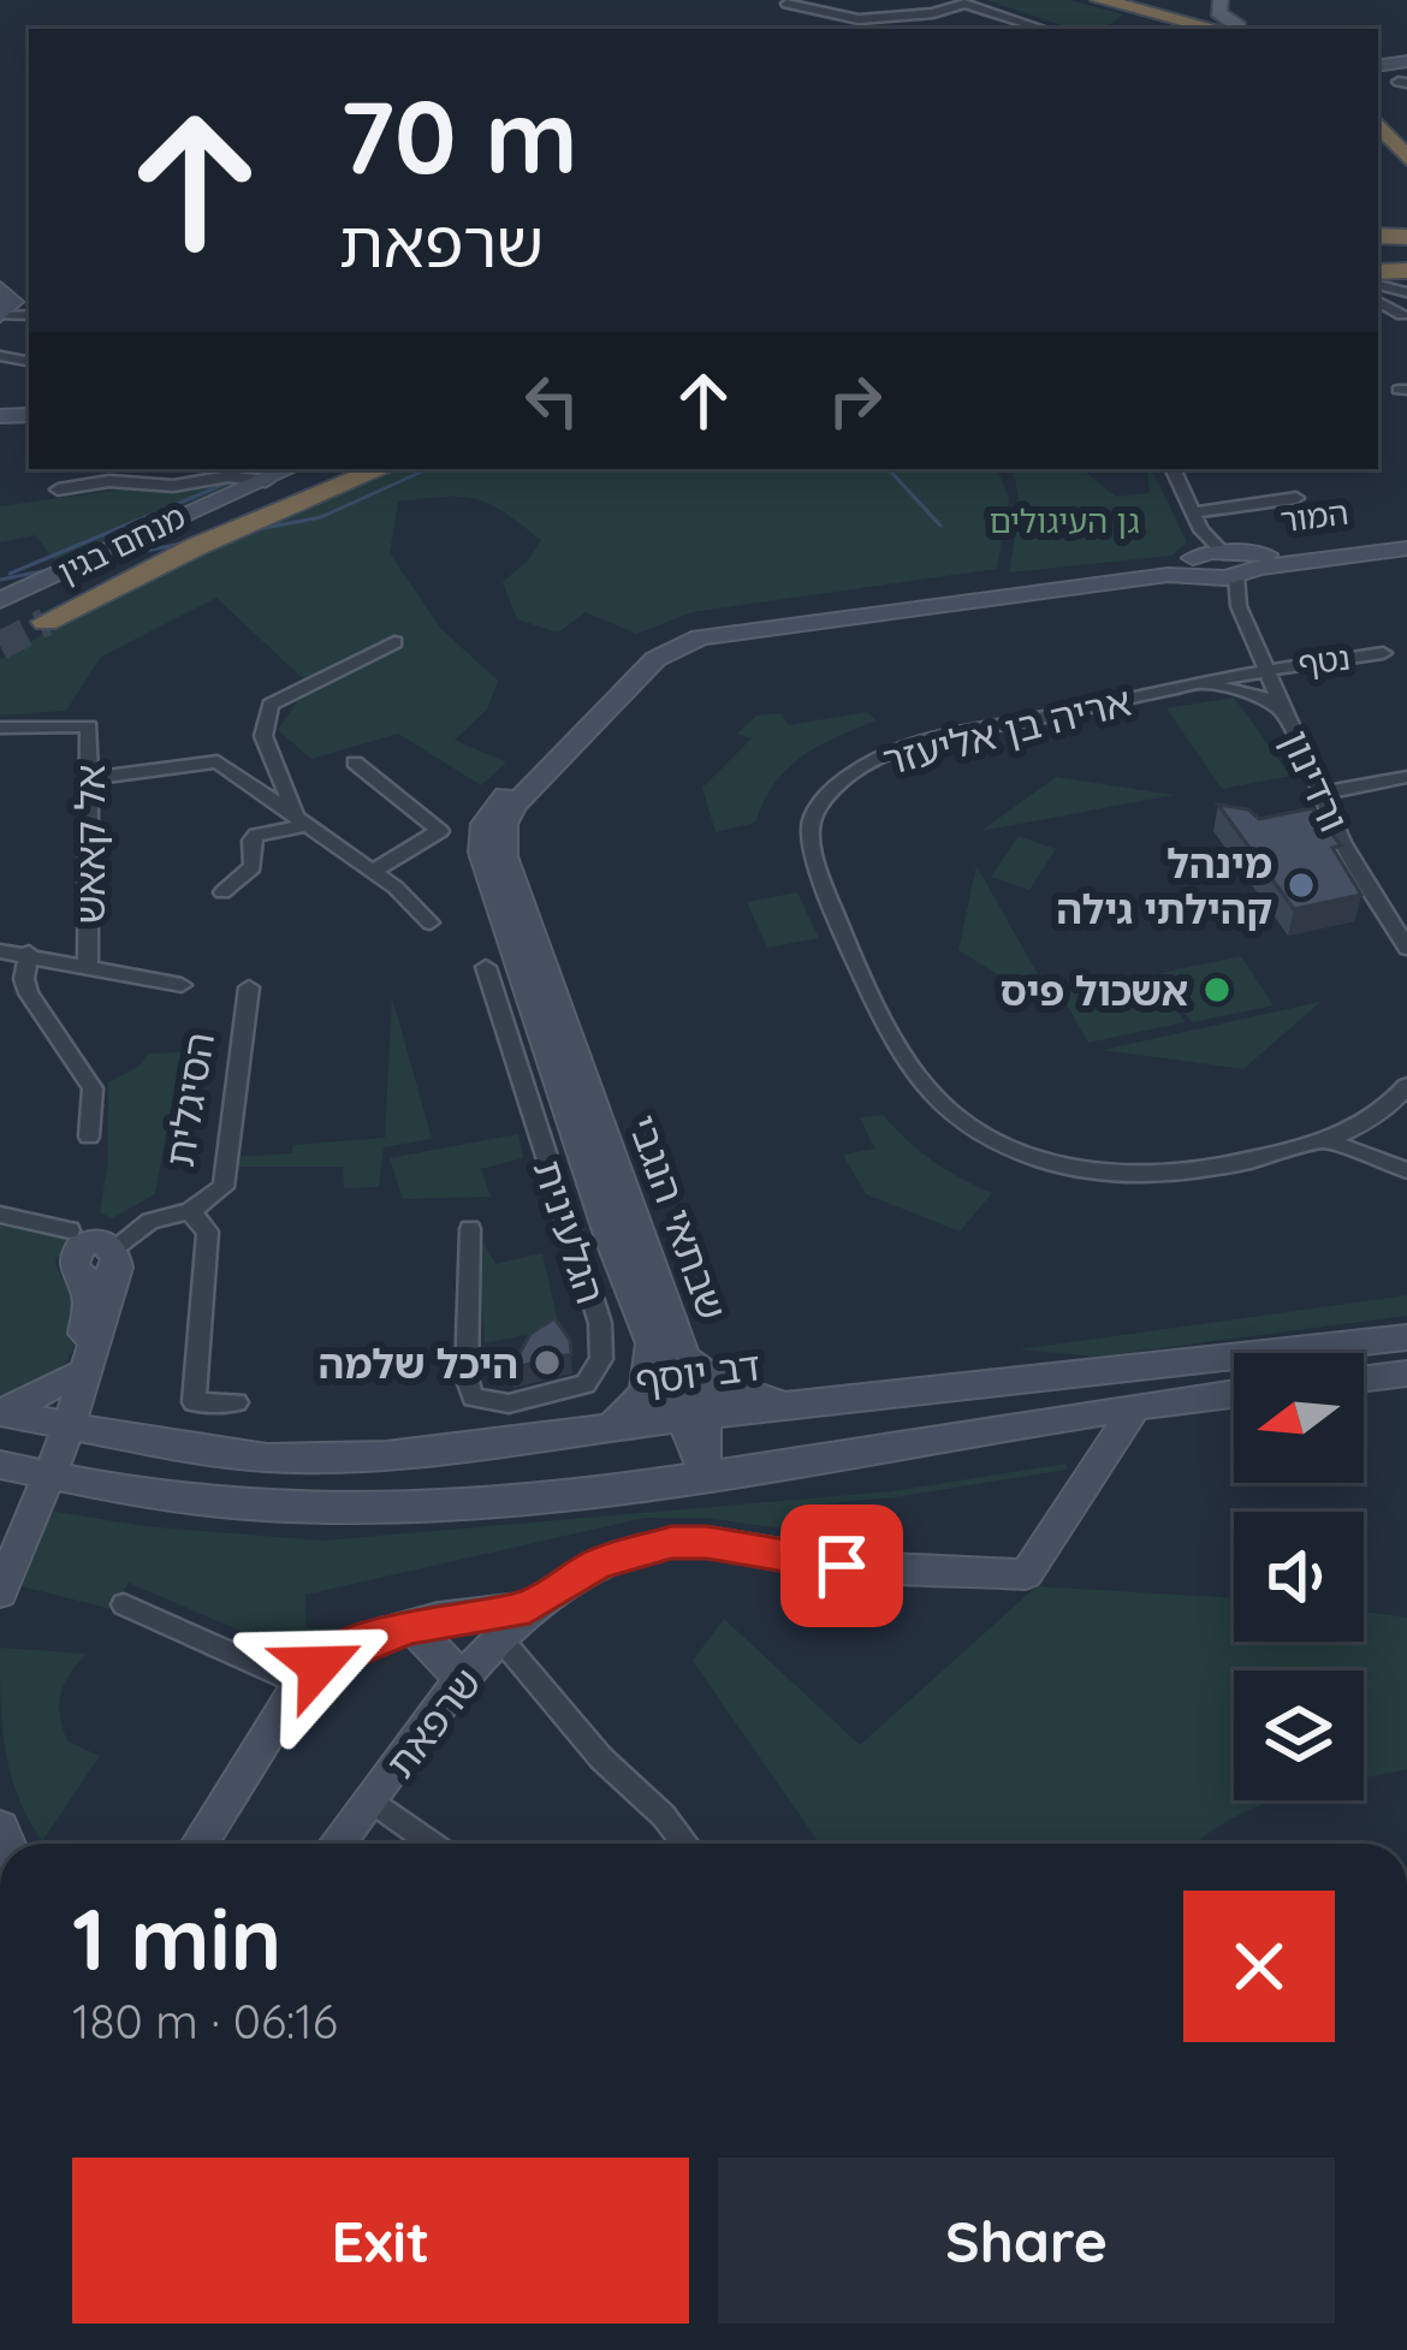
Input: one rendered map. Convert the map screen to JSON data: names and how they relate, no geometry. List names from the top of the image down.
{
  "streets": {
    "highway": ["מנחם בגין"],
    "street": [
      "המור",
      "נטף",
      "אריה בן אליעזר",
      "ורדינון",
      "אל קאאש",
      "הסיגלית",
      "שבתאי הנגבי",
      "הגלעינית",
      "דב יוסף",
      "שרפאת"
    ]
  },
  "crossings": [
    ["המור", "ורדינון"],
    ["המור", "שבתאי הנגבי"],
    ["נטף", "אריה בן אליעזר"],
    ["נטף", "ורדינון"],
    ["אריה בן אליעזר", "ורדינון"],
    ["ורדינון", "שבתאי הנגבי"],
    ["שבתאי הנגבי", "דב יוסף"]
  ],
  "parks": ["גן העיגולים"],
  "places": ["מינהל קהילתי גילה", "אשכול פיס", "היכל שלמה"],
  "north": "left",
  "page": {
    "turn": ["70 m", "שרפאת"],
    "heading": ["1 min", "180 m · 06:16"],
    "buttons": ["Exit", "Share"]
  }
}
